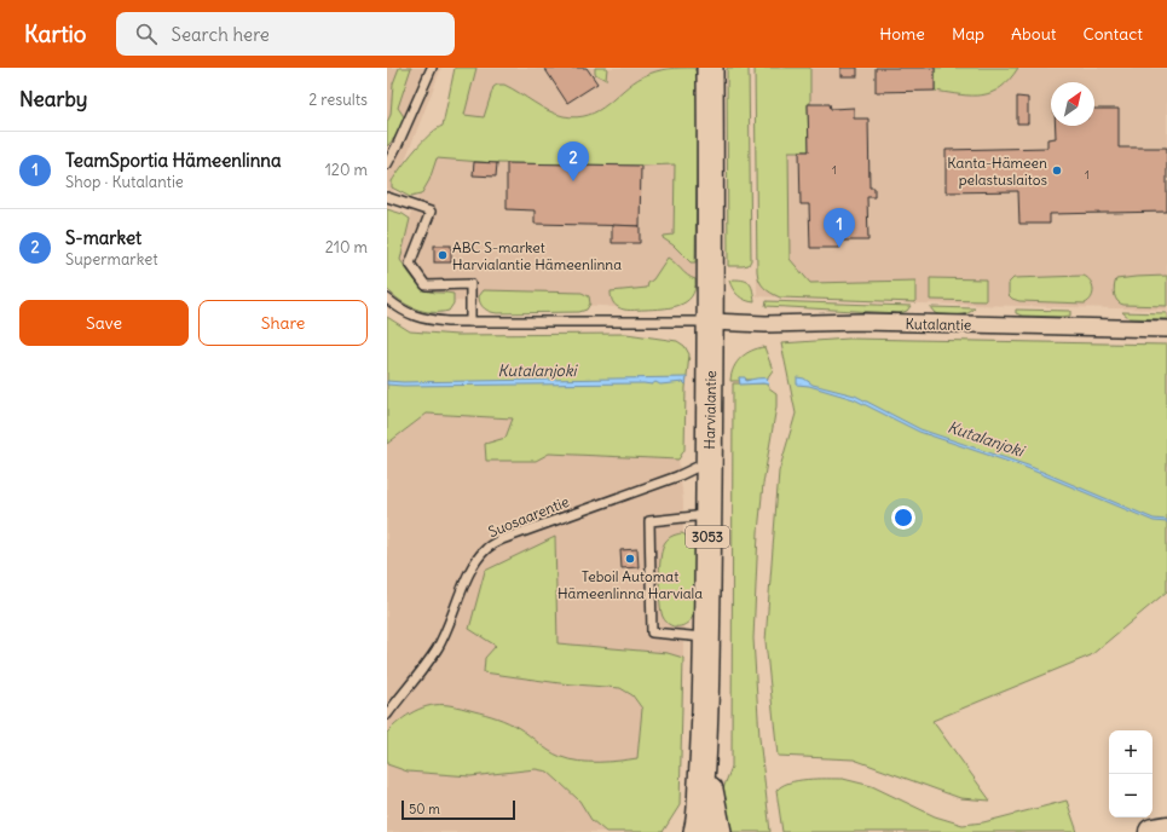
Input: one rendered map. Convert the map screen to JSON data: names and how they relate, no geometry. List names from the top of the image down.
{
  "streets": {
    "main road": ["Harvialantie", "3053"],
    "street": ["Kutalantie"],
    "lane": ["Suosaarentie"]
  },
  "crossings": [
    ["Kutalantie", "Harvialantie"],
    ["Harvialantie", "Suosaarentie"]
  ],
  "water": ["Kutalanjoki"],
  "places": ["Kanta-Hämeen pelastuslaitos", "ABC S-market Harvialantie Hämeenlinna", "Teboil Automat Hämeenlinna Harviala"],
  "house_numbers": ["1", "1"],
  "scale_bar": "50 m",
  "north": "top right",
  "page": {
    "header": "Kartio",
    "search": "Search here",
    "nav": [
      "Home",
      "Map",
      "About",
      "Contact"
    ],
    "heading": ["Nearby", "2 results"],
    "list": [
      {
        "mark": "1",
        "name": "TeamSportia Hämeenlinna",
        "note": "Shop · Kutalantie",
        "value": "120 m"
      },
      {
        "mark": "2",
        "name": "S-market",
        "note": "Supermarket",
        "value": "210 m"
      }
    ],
    "pins": ["2", "1"],
    "buttons": ["Save", "Share"],
    "map_buttons": ["+", "−"],
    "scale": "50 m"
  }
}
